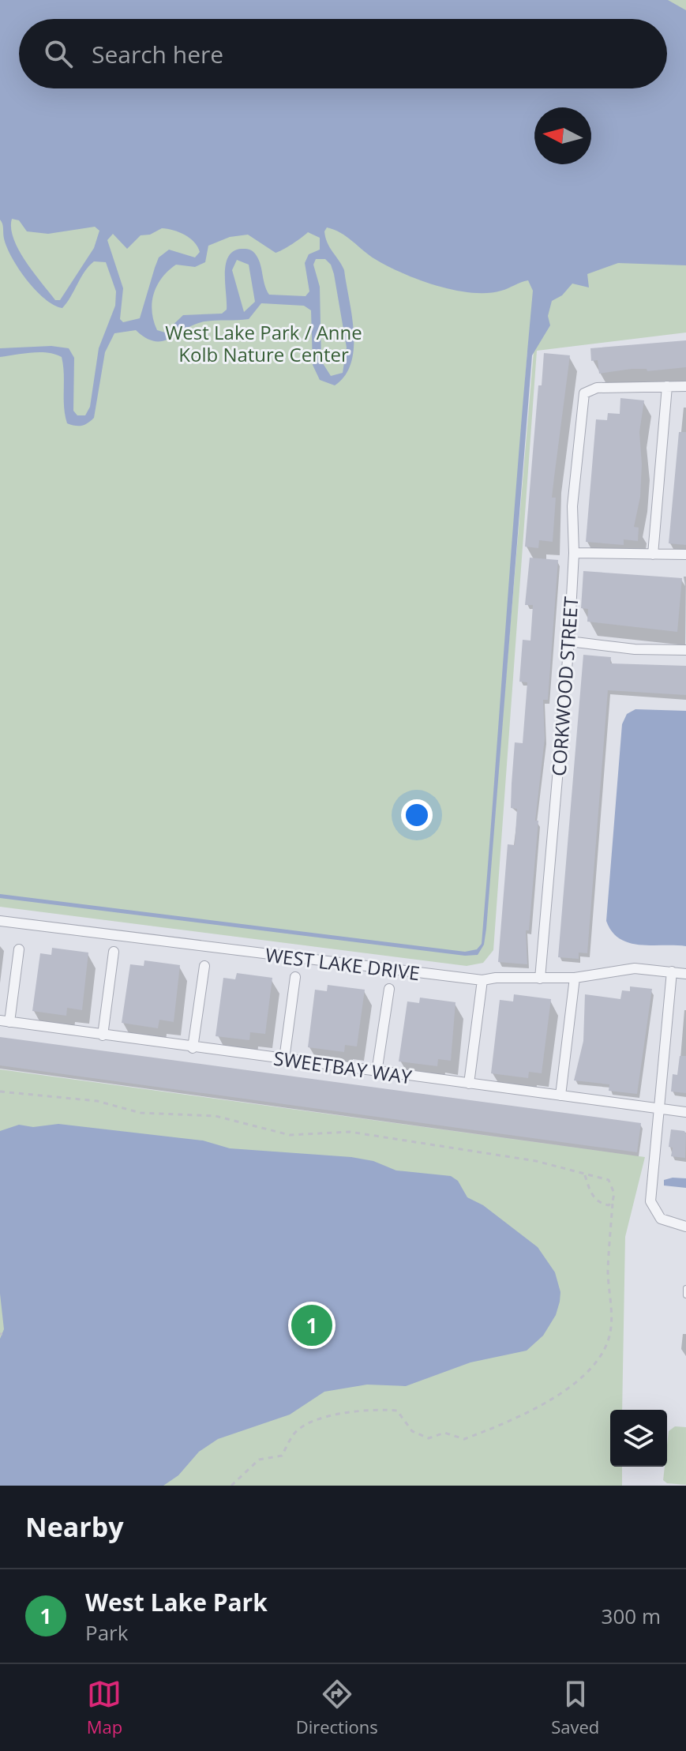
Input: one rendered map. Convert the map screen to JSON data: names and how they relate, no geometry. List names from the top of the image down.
{
  "streets": {
    "street": ["CORKWOOD STREET", "WEST LAKE DRIVE", "SWEETBAY WAY"]
  },
  "crossings": [
    ["CORKWOOD STREET", "WEST LAKE DRIVE"]
  ],
  "parks": ["West Lake Park / Anne Kolb Nature Center"],
  "north": "left",
  "page": {
    "search": "Search here",
    "pins": "1",
    "heading": "Nearby",
    "list": [
      {
        "mark": "1",
        "name": "West Lake Park",
        "note": "Park",
        "value": "300 m"
      }
    ],
    "nav": ["Map", "Directions", "Saved"]
  }
}
